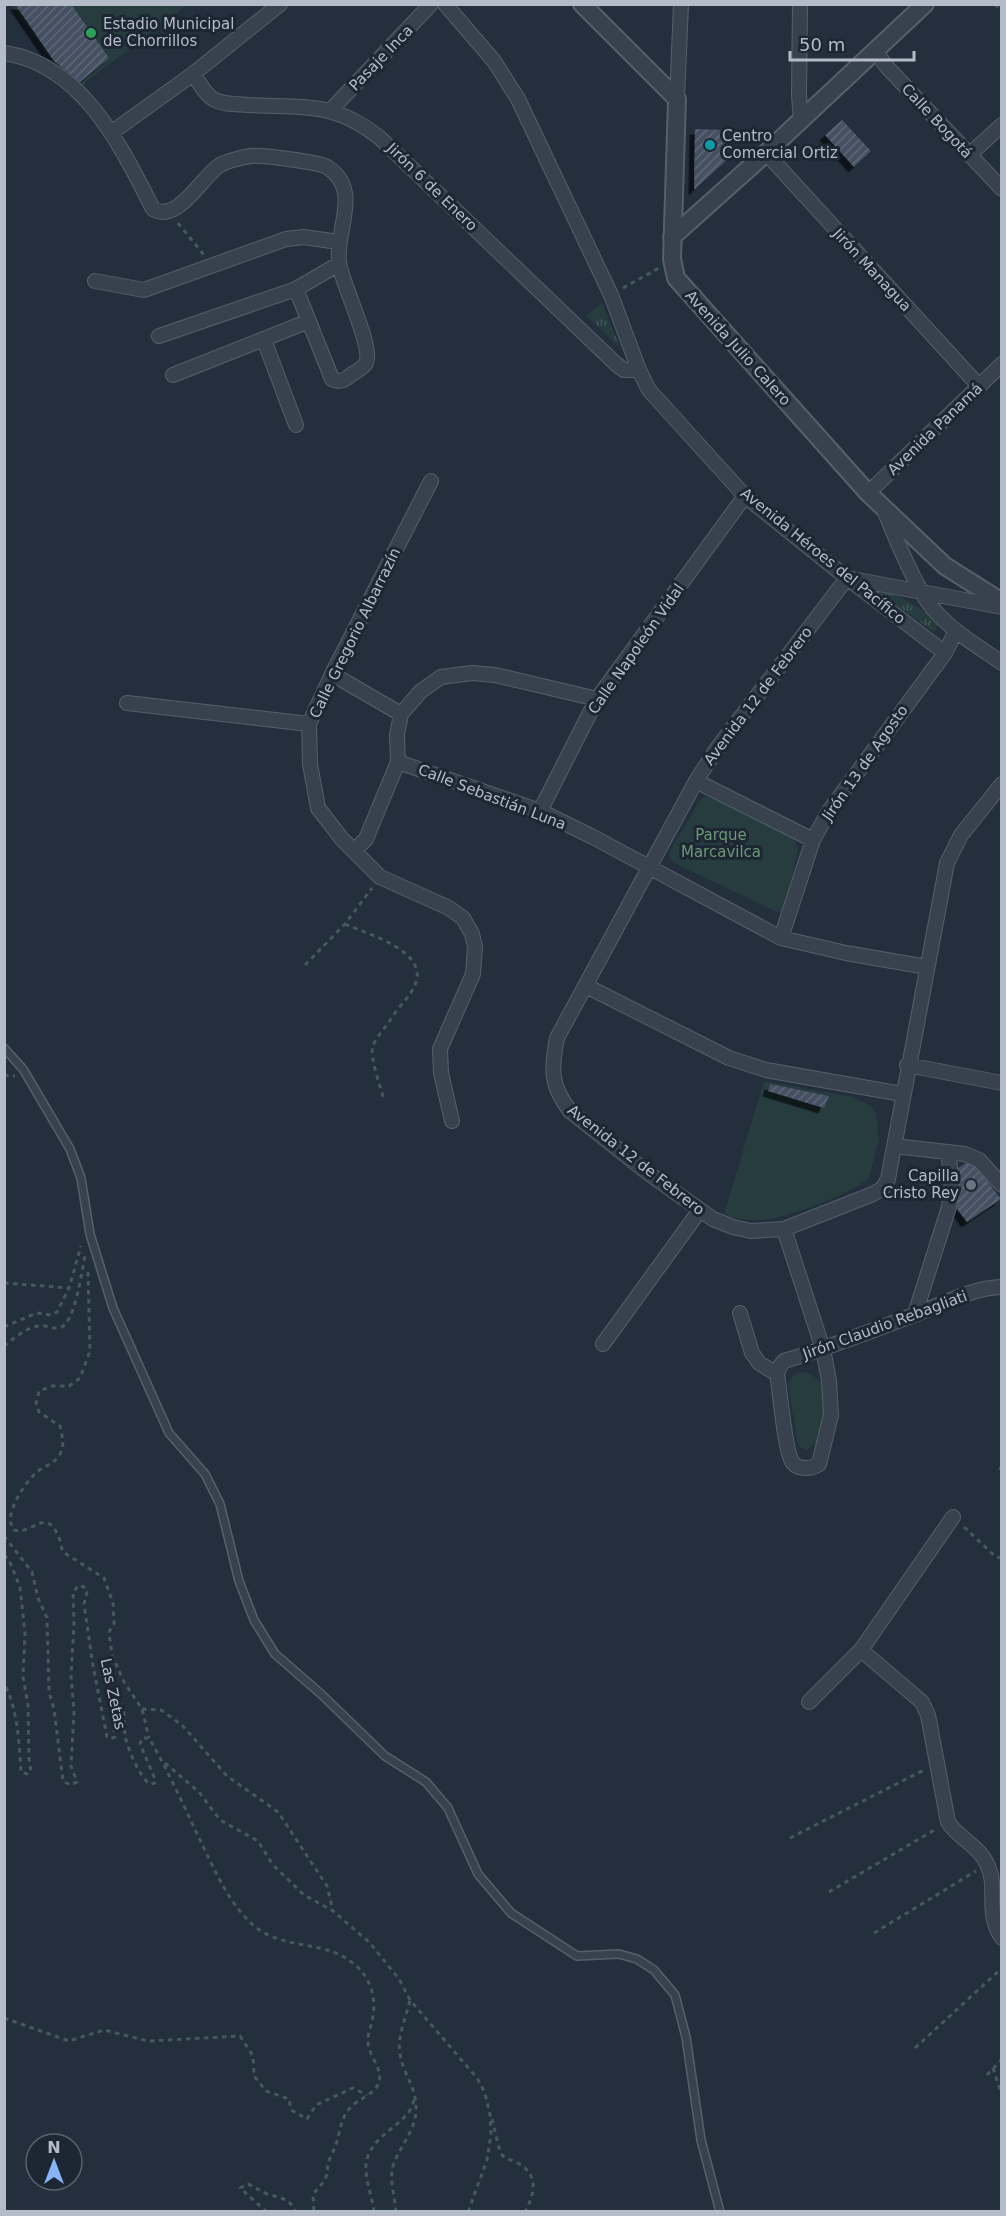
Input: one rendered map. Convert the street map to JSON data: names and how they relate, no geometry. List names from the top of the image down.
{
  "streets": {
    "street": [
      "Pasaje Inca",
      "Calle Bogotá",
      "Jirón 6 de Enero",
      "Jirón Managua",
      "Avenida Julio Calero",
      "Avenida Panamá",
      "Avenida Héroes del Pacífico",
      "Calle Gregorio Albarrazín",
      "Calle Napoleón Vidal",
      "Avenida 12 de Febrero",
      "Jirón 13 de Agosto",
      "Calle Sebastián Luna",
      "Jirón Claudio Rebagliati"
    ],
    "path": ["Las Zetas"]
  },
  "crossings": [
    ["Pasaje Inca", "Jirón 6 de Enero"],
    ["Jirón 6 de Enero", "Avenida Héroes del Pacífico"],
    ["Jirón Managua", "Avenida Panamá"],
    ["Avenida Julio Calero", "Avenida Panamá"],
    ["Avenida Héroes del Pacífico", "Calle Napoleón Vidal"],
    ["Avenida Héroes del Pacífico", "Avenida 12 de Febrero"],
    ["Avenida Héroes del Pacífico", "Jirón 13 de Agosto"],
    ["Calle Napoleón Vidal", "Calle Sebastián Luna"],
    ["Avenida 12 de Febrero", "Calle Sebastián Luna"],
    ["Jirón 13 de Agosto", "Calle Sebastián Luna"]
  ],
  "parks": ["Parque Marcavilca"],
  "places": ["Estadio Municipal de Chorrillos", "Centro Comercial Ortiz", "Capilla Cristo Rey"],
  "scale_bar": "50 m",
  "north": "top"
}
